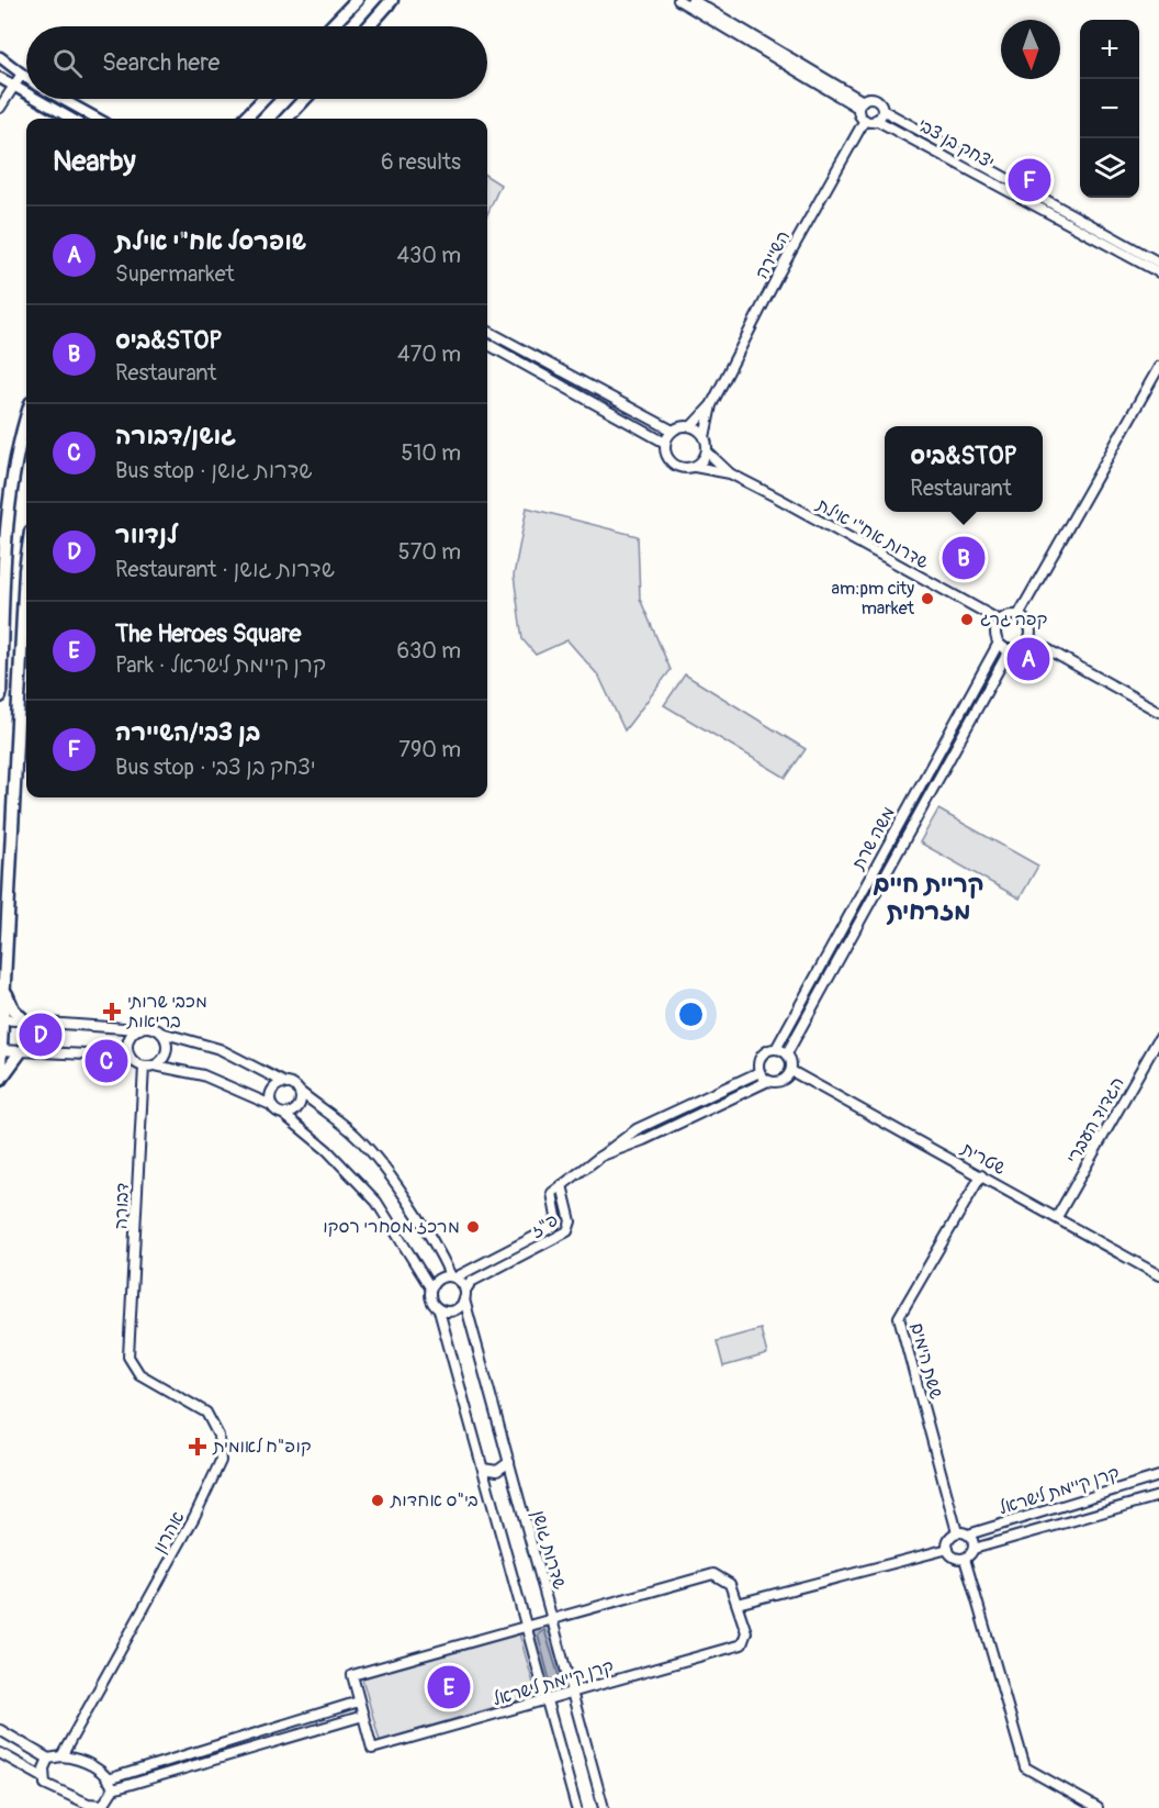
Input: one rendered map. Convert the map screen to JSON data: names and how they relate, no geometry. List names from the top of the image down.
{
  "streets": {
    "street": [
      "יצחק בן צבי",
      "השיירה",
      "שדרות אח\"י אילת",
      "משה שרת",
      "הגדוד העברי",
      "שטרית",
      "דבורה",
      "פ\"ז",
      "ששת הימים",
      "קרן קיימת לישראל",
      "אהרון",
      "שדרות גושן"
    ]
  },
  "crossings": [
    ["יצחק בן צבי", "השיירה"],
    ["השיירה", "שדרות אח\"י אילת"],
    ["שדרות אח\"י אילת", "משה שרת"],
    ["משה שרת", "שטרית"],
    ["הגדוד העברי", "שטרית"],
    ["שטרית", "ששת הימים"],
    ["דבורה", "אהרון"],
    ["פ\"ז", "שדרות גושן"],
    ["ששת הימים", "קרן קיימת לישראל"],
    ["קרן קיימת לישראל", "שדרות גושן"]
  ],
  "districts": ["קריית חיים מזרחית"],
  "places": {
    "other": [
      "am:pm city market",
      "קפה גרג",
      "מרכז מסחרי רסקו",
      "בי\"ס אחדות"
    ],
    "health": ["מכבי שרותי בריאות", "קופ\"ח לאומית"]
  },
  "north": "bottom",
  "page": {
    "map_buttons": ["+", "−"],
    "search": "Search here",
    "heading": ["Nearby", "6 results"],
    "pins": [
      "F",
      "B",
      "A",
      "D",
      "C",
      "E"
    ],
    "list": [
      {
        "mark": "A",
        "name": "שופרסל אח\"י אילת",
        "note": "Supermarket",
        "value": "430 m"
      },
      {
        "mark": "B",
        "name": "ביס&STOP",
        "note": "Restaurant",
        "value": "470 m"
      },
      {
        "mark": "C",
        "name": "גושן/דבורה",
        "note": "Bus stop · שדרות גושן",
        "value": "510 m"
      },
      {
        "mark": "D",
        "name": "לנדוור",
        "note": "Restaurant · שדרות גושן",
        "value": "570 m"
      },
      {
        "mark": "E",
        "name": "The Heroes Square",
        "note": "Park · קרן קיימת לישראל",
        "value": "630 m"
      },
      {
        "mark": "F",
        "name": "בן צבי/השיירה",
        "note": "Bus stop · יצחק בן צבי",
        "value": "790 m"
      }
    ],
    "popup": ["ביס&STOP", "Restaurant"]
  }
}
